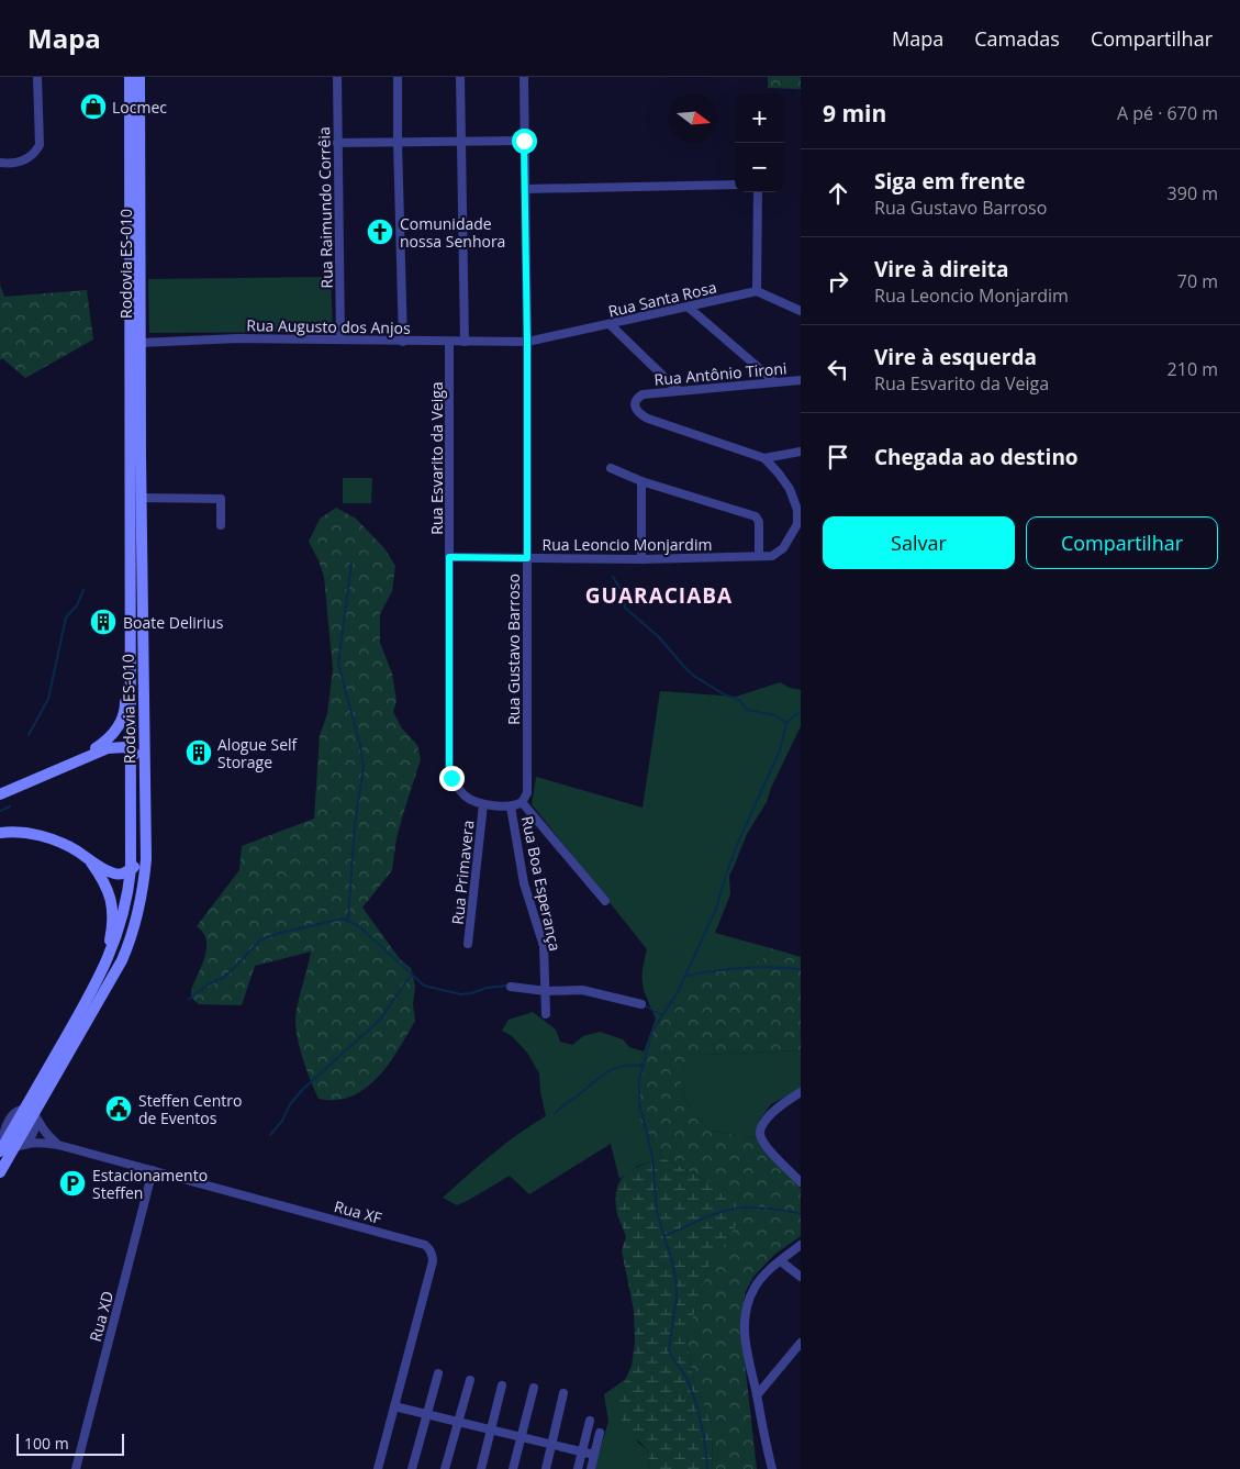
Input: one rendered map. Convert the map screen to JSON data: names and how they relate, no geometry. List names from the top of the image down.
{
  "streets": {
    "main road": ["Rodovia ES-010"],
    "street": [
      "Rua Raimundo Corrêia",
      "Rua Santa Rosa",
      "Rua Augusto dos Anjos",
      "Rua Antônio Tironi",
      "Rua Esvarito da Veiga",
      "Rua Leoncio Monjardim",
      "Rua Gustavo Barroso",
      "Rua Primavera",
      "Rua Boa Esperança",
      "Rua XF",
      "Rua XD"
    ]
  },
  "crossings": [
    ["Rua Raimundo Corrêia", "Rua Augusto dos Anjos"],
    ["Rodovia ES-010", "Rua Augusto dos Anjos"],
    ["Rodovia ES-010", "Rua XF"],
    ["Rua Santa Rosa", "Rua Augusto dos Anjos"],
    ["Rua Santa Rosa", "Rua Gustavo Barroso"],
    ["Rua Augusto dos Anjos", "Rua Esvarito da Veiga"],
    ["Rua Augusto dos Anjos", "Rua Gustavo Barroso"],
    ["Rua Antônio Tironi", "Rua Leoncio Monjardim"],
    ["Rua Esvarito da Veiga", "Rua Leoncio Monjardim"],
    ["Rua Esvarito da Veiga", "Rua Gustavo Barroso"],
    ["Rua Esvarito da Veiga", "Rua Primavera"],
    ["Rua Esvarito da Veiga", "Rua Boa Esperança"],
    ["Rua Leoncio Monjardim", "Rua Gustavo Barroso"],
    ["Rua XF", "Rua XD"]
  ],
  "districts": ["GUARACIABA"],
  "places": {
    "shop": ["Locmec"],
    "church": ["Comunidade nossa Senhora"],
    "building": ["Boate Delirius", "Alogue Self Storage"],
    "public building": ["Steffen Centro de Eventos"],
    "parking": ["Estacionamento Steffen"]
  },
  "scale_bar": "100 m",
  "north": "right",
  "page": {
    "header": "Mapa",
    "nav": ["Mapa", "Camadas", "Compartilhar"],
    "heading": ["9 min", "A pé · 670 m"],
    "map_buttons": ["+", "−"],
    "list": [
      ["Siga em frente", "Rua Gustavo Barroso", "390 m"],
      ["Vire à direita", "Rua Leoncio Monjardim", "70 m"],
      ["Vire à esquerda", "Rua Esvarito da Veiga", "210 m"],
      "Chegada ao destino"
    ],
    "buttons": ["Salvar", "Compartilhar"],
    "scale": "100 m"
  }
}
